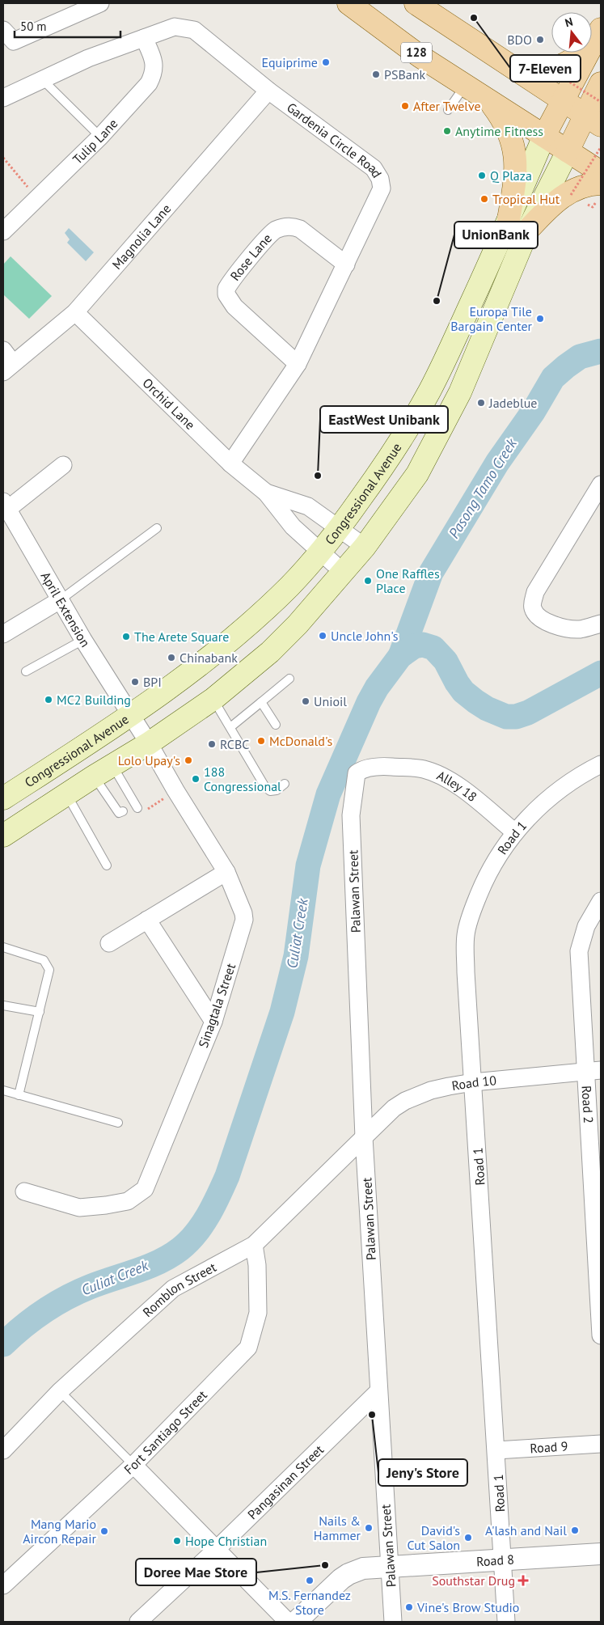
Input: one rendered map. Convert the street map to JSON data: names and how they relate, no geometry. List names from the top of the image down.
{
  "streets": {
    "main road": ["128", "Congressional Avenue"],
    "street": [
      "Tulip Lane",
      "Gardenia Circle Road",
      "Magnolia Lane",
      "Rose Lane",
      "Orchid Lane",
      "April Extension",
      "Alley 18",
      "Road 1",
      "Palawan Street",
      "Sinagtala Street",
      "Road 10",
      "Road 2",
      "Romblon Street",
      "Fort Santiago Street",
      "Road 9",
      "Pangasinan Street",
      "Road 8"
    ]
  },
  "crossings": [
    ["128", "Congressional Avenue"],
    ["Tulip Lane", "Gardenia Circle Road"],
    ["Gardenia Circle Road", "Magnolia Lane"],
    ["Gardenia Circle Road", "Rose Lane"],
    ["Gardenia Circle Road", "Orchid Lane"],
    ["Magnolia Lane", "Orchid Lane"],
    ["Orchid Lane", "Congressional Avenue"],
    ["Congressional Avenue", "April Extension"],
    ["Congressional Avenue", "Sinagtala Street"],
    ["April Extension", "Sinagtala Street"],
    ["Alley 18", "Road 1"],
    ["Alley 18", "Palawan Street"],
    ["Road 1", "Road 10"],
    ["Road 1", "Road 9"],
    ["Road 1", "Road 8"],
    ["Palawan Street", "Road 10"],
    ["Palawan Street", "Romblon Street"],
    ["Palawan Street", "Pangasinan Street"],
    ["Palawan Street", "Road 8"],
    ["Road 10", "Road 2"],
    ["Road 10", "Romblon Street"],
    ["Romblon Street", "Fort Santiago Street"]
  ],
  "water": ["Pasong Tamo Creek", "Culiat Creek"],
  "places": {
    "other": [
      "7-Eleven",
      "BDO",
      "Equiprime",
      "PSBank",
      "After Twelve",
      "Anytime Fitness",
      "Q Plaza",
      "Tropical Hut",
      "UnionBank",
      "Europa Tile Bargain Center",
      "Jadeblue",
      "EastWest Unibank",
      "One Raffles Place",
      "Uncle John's",
      "The Arete Square",
      "Chinabank",
      "BPI",
      "MC2 Building",
      "Unioil",
      "McDonald's",
      "RCBC",
      "Lolo Upay's",
      "188 Congressional",
      "Jeny's Store",
      "Nails & Hammer",
      "A'lash and Nail",
      "Mang Mario Aircon Repair",
      "David's Cut Salon",
      "Hope Christian",
      "Doree Mae Store",
      "M.S. Fernandez Store",
      "Vine's Brow Studio"
    ],
    "health": ["Southstar Drug"]
  },
  "scale_bar": "50 m",
  "north": "top"
}
